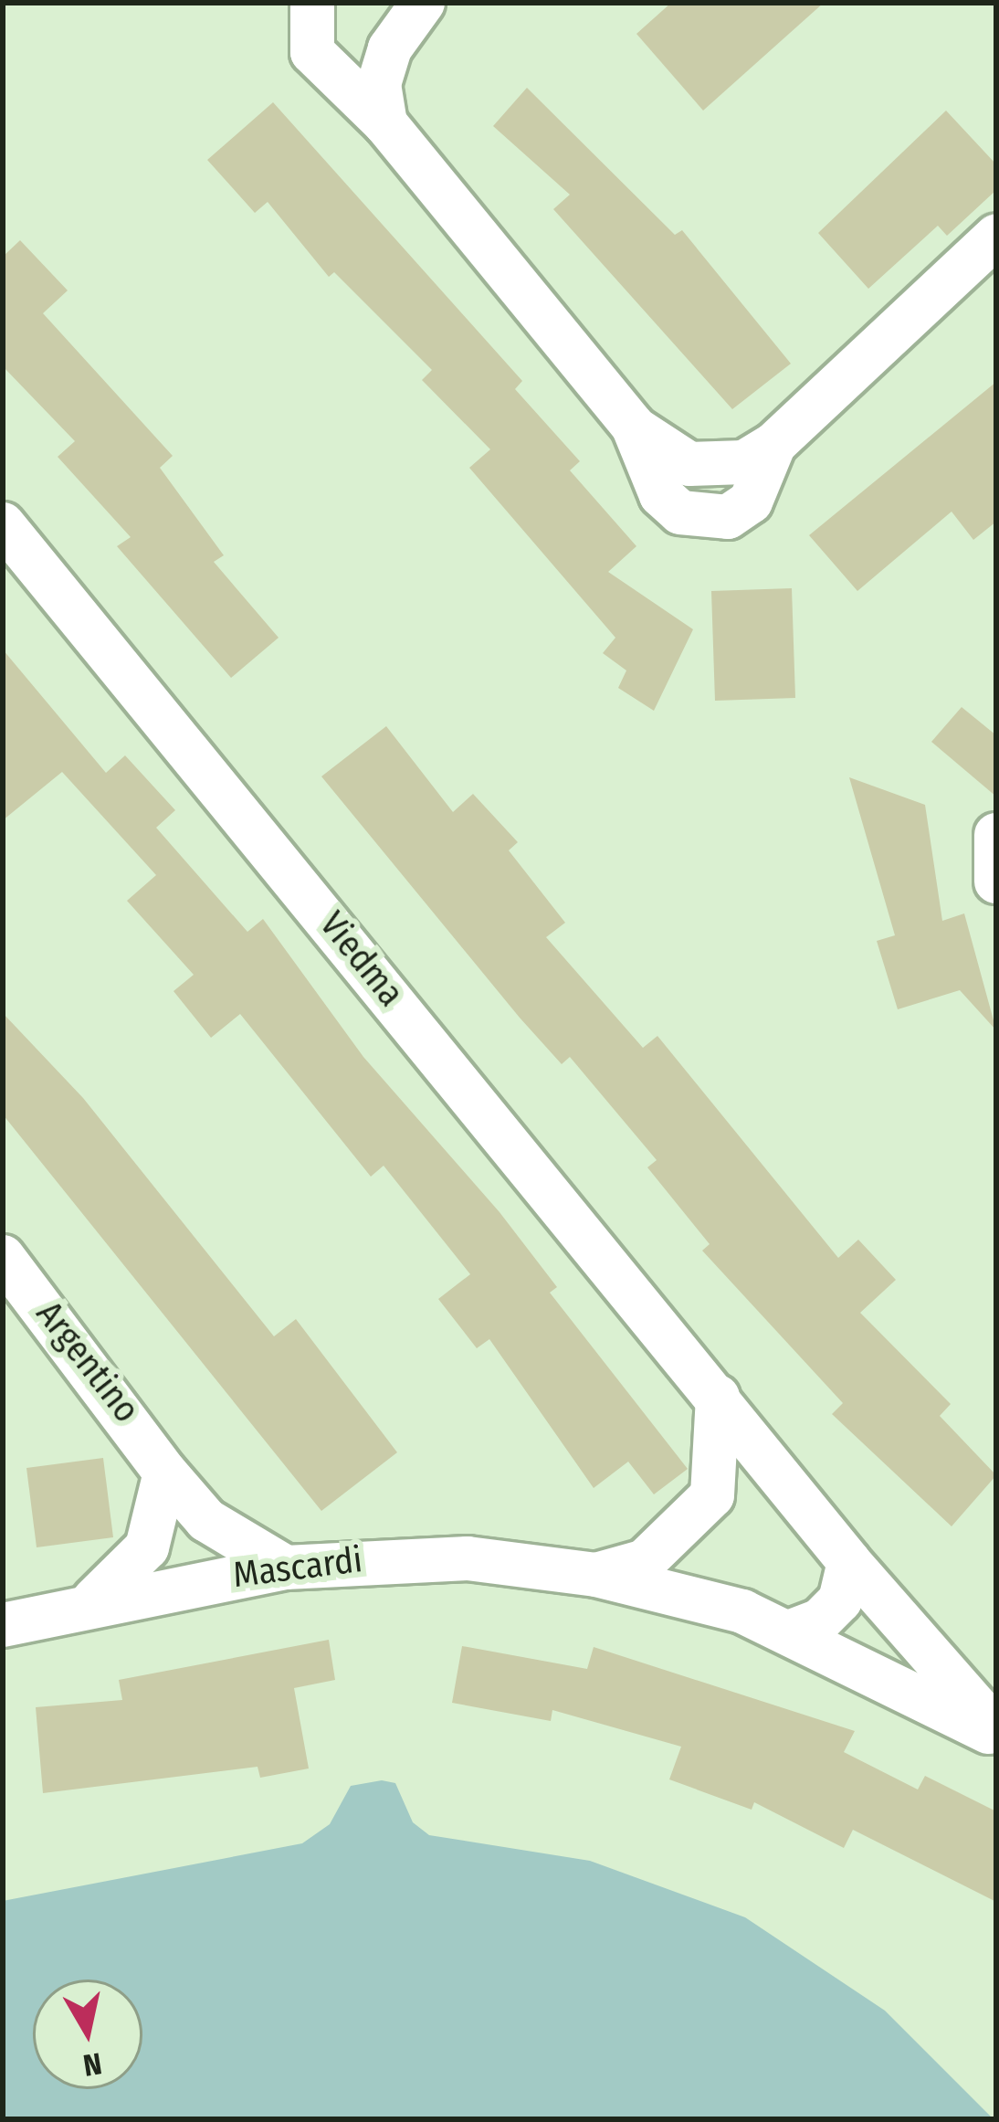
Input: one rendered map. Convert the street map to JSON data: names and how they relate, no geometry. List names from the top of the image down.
{
  "streets": {
    "street": ["Viedma", "Argentino", "Mascardi"]
  },
  "crossings": [
    ["Viedma", "Mascardi"],
    ["Argentino", "Mascardi"]
  ],
  "north": "bottom"
}
